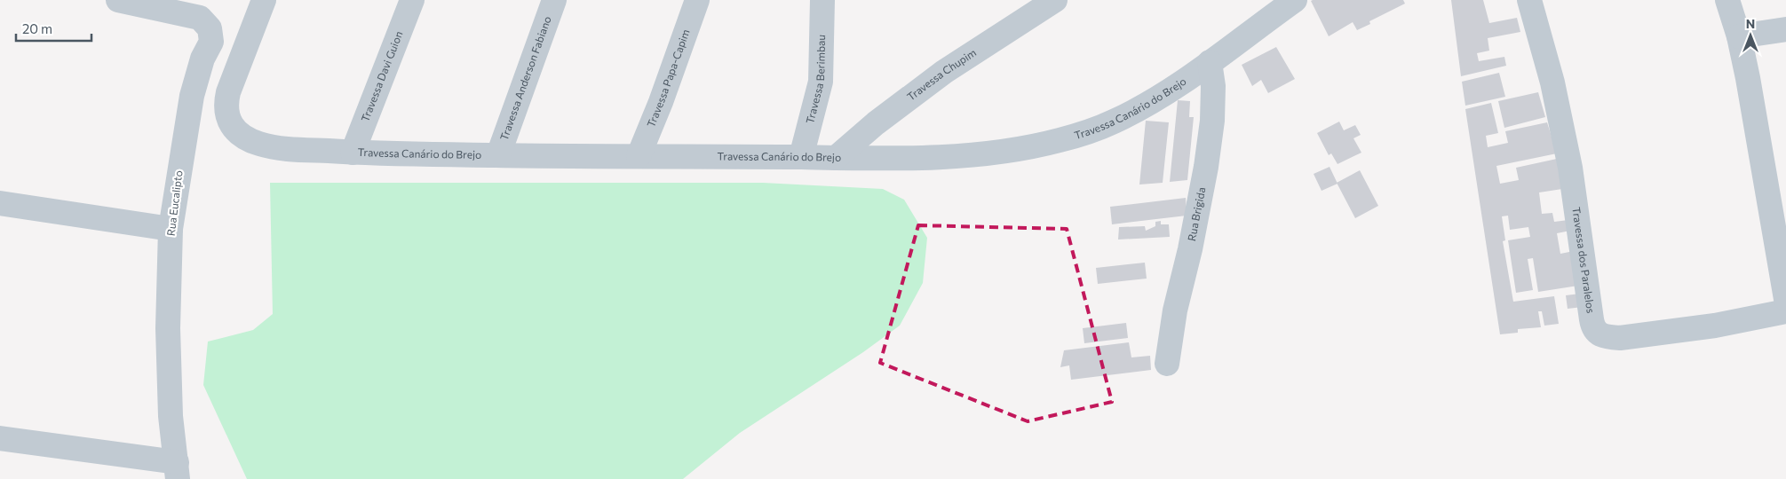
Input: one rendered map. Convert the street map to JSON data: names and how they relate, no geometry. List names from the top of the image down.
{
  "streets": {
    "street": [
      "Travessa Chupim",
      "Travessa Davi Guion",
      "Travessa Anderson Fabiano",
      "Travessa Papa-Capim",
      "Travessa Berimbau",
      "Travessa Canário do Brejo",
      "Rua Eucalipto",
      "Rua Brigida",
      "Travessa dos Paralelos"
    ]
  },
  "crossings": [
    ["Travessa Chupim", "Travessa Canário do Brejo"],
    ["Travessa Davi Guion", "Travessa Canário do Brejo"],
    ["Travessa Anderson Fabiano", "Travessa Canário do Brejo"],
    ["Travessa Papa-Capim", "Travessa Canário do Brejo"],
    ["Travessa Berimbau", "Travessa Canário do Brejo"],
    ["Travessa Canário do Brejo", "Rua Brigida"]
  ],
  "scale_bar": "20 m",
  "north": "top"
}
